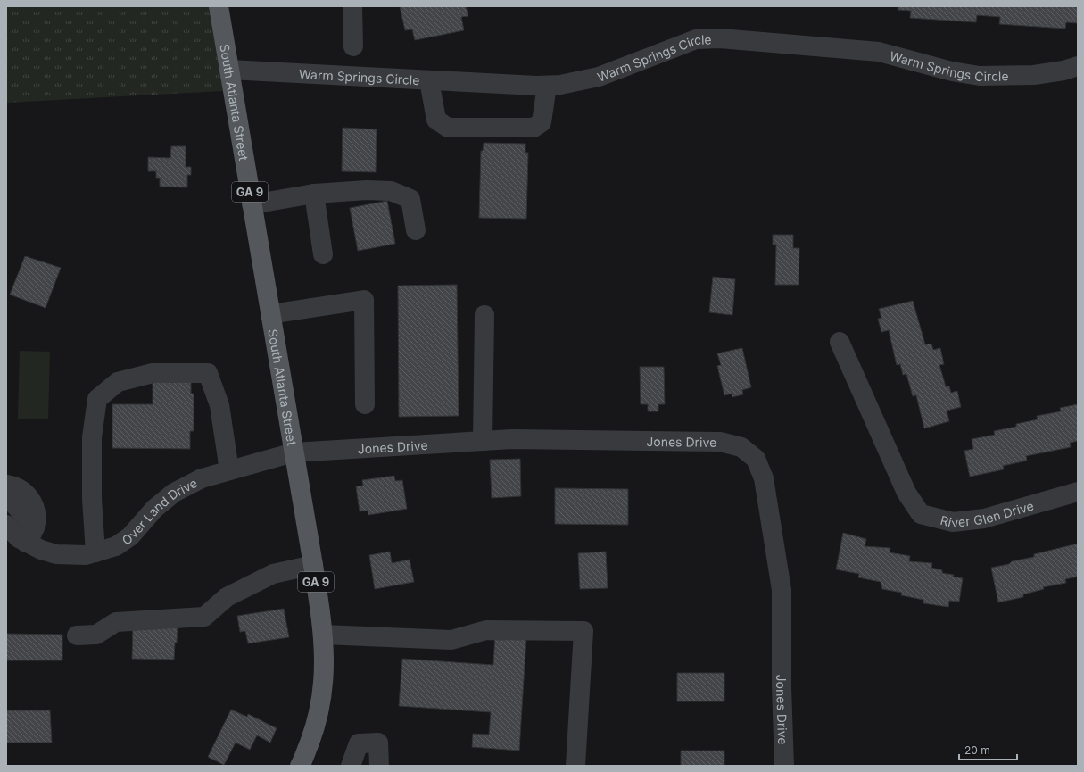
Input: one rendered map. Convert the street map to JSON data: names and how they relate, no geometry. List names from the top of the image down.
{
  "streets": {
    "main road": ["South Atlanta Street", "GA 9"],
    "street": [
      "Warm Springs Circle",
      "Jones Drive",
      "River Glen Drive",
      "Over Land Drive"
    ]
  },
  "crossings": [
    ["Warm Springs Circle", "South Atlanta Street"],
    ["South Atlanta Street", "Jones Drive"],
    ["South Atlanta Street", "Over Land Drive"],
    ["Jones Drive", "Over Land Drive"]
  ],
  "scale_bar": "20 m"
}
